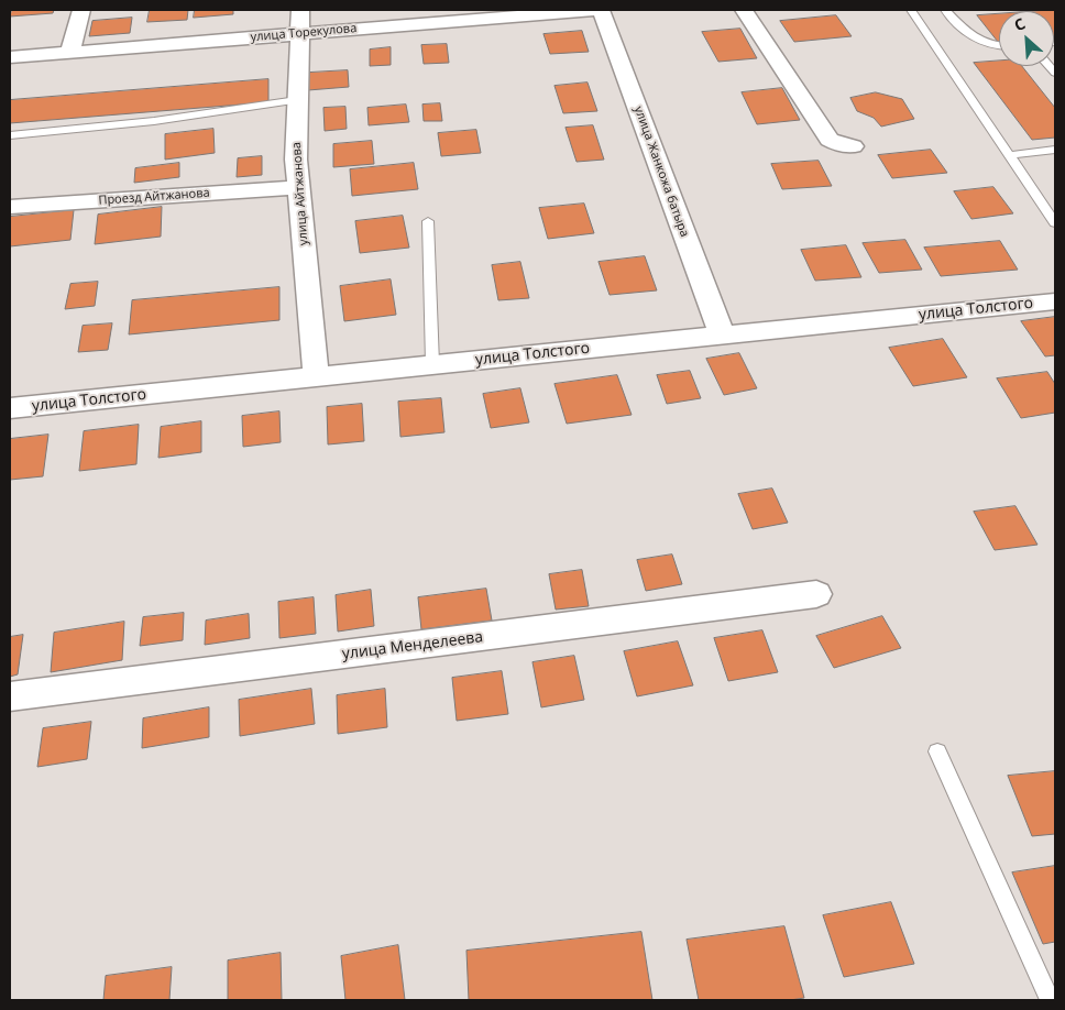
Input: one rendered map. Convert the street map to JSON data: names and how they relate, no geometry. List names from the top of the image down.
{
  "streets": {
    "street": [
      "улица Торекулова",
      "улица Жанкожа батыра",
      "улица Айтжанова",
      "Проезд Айтжанова",
      "улица Толстого",
      "улица Менделеева"
    ]
  },
  "crossings": [
    ["улица Торекулова", "улица Жанкожа батыра"],
    ["улица Торекулова", "улица Айтжанова"],
    ["улица Жанкожа батыра", "улица Толстого"],
    ["улица Айтжанова", "Проезд Айтжанова"],
    ["улица Айтжанова", "улица Толстого"]
  ],
  "north": "top left"
}
